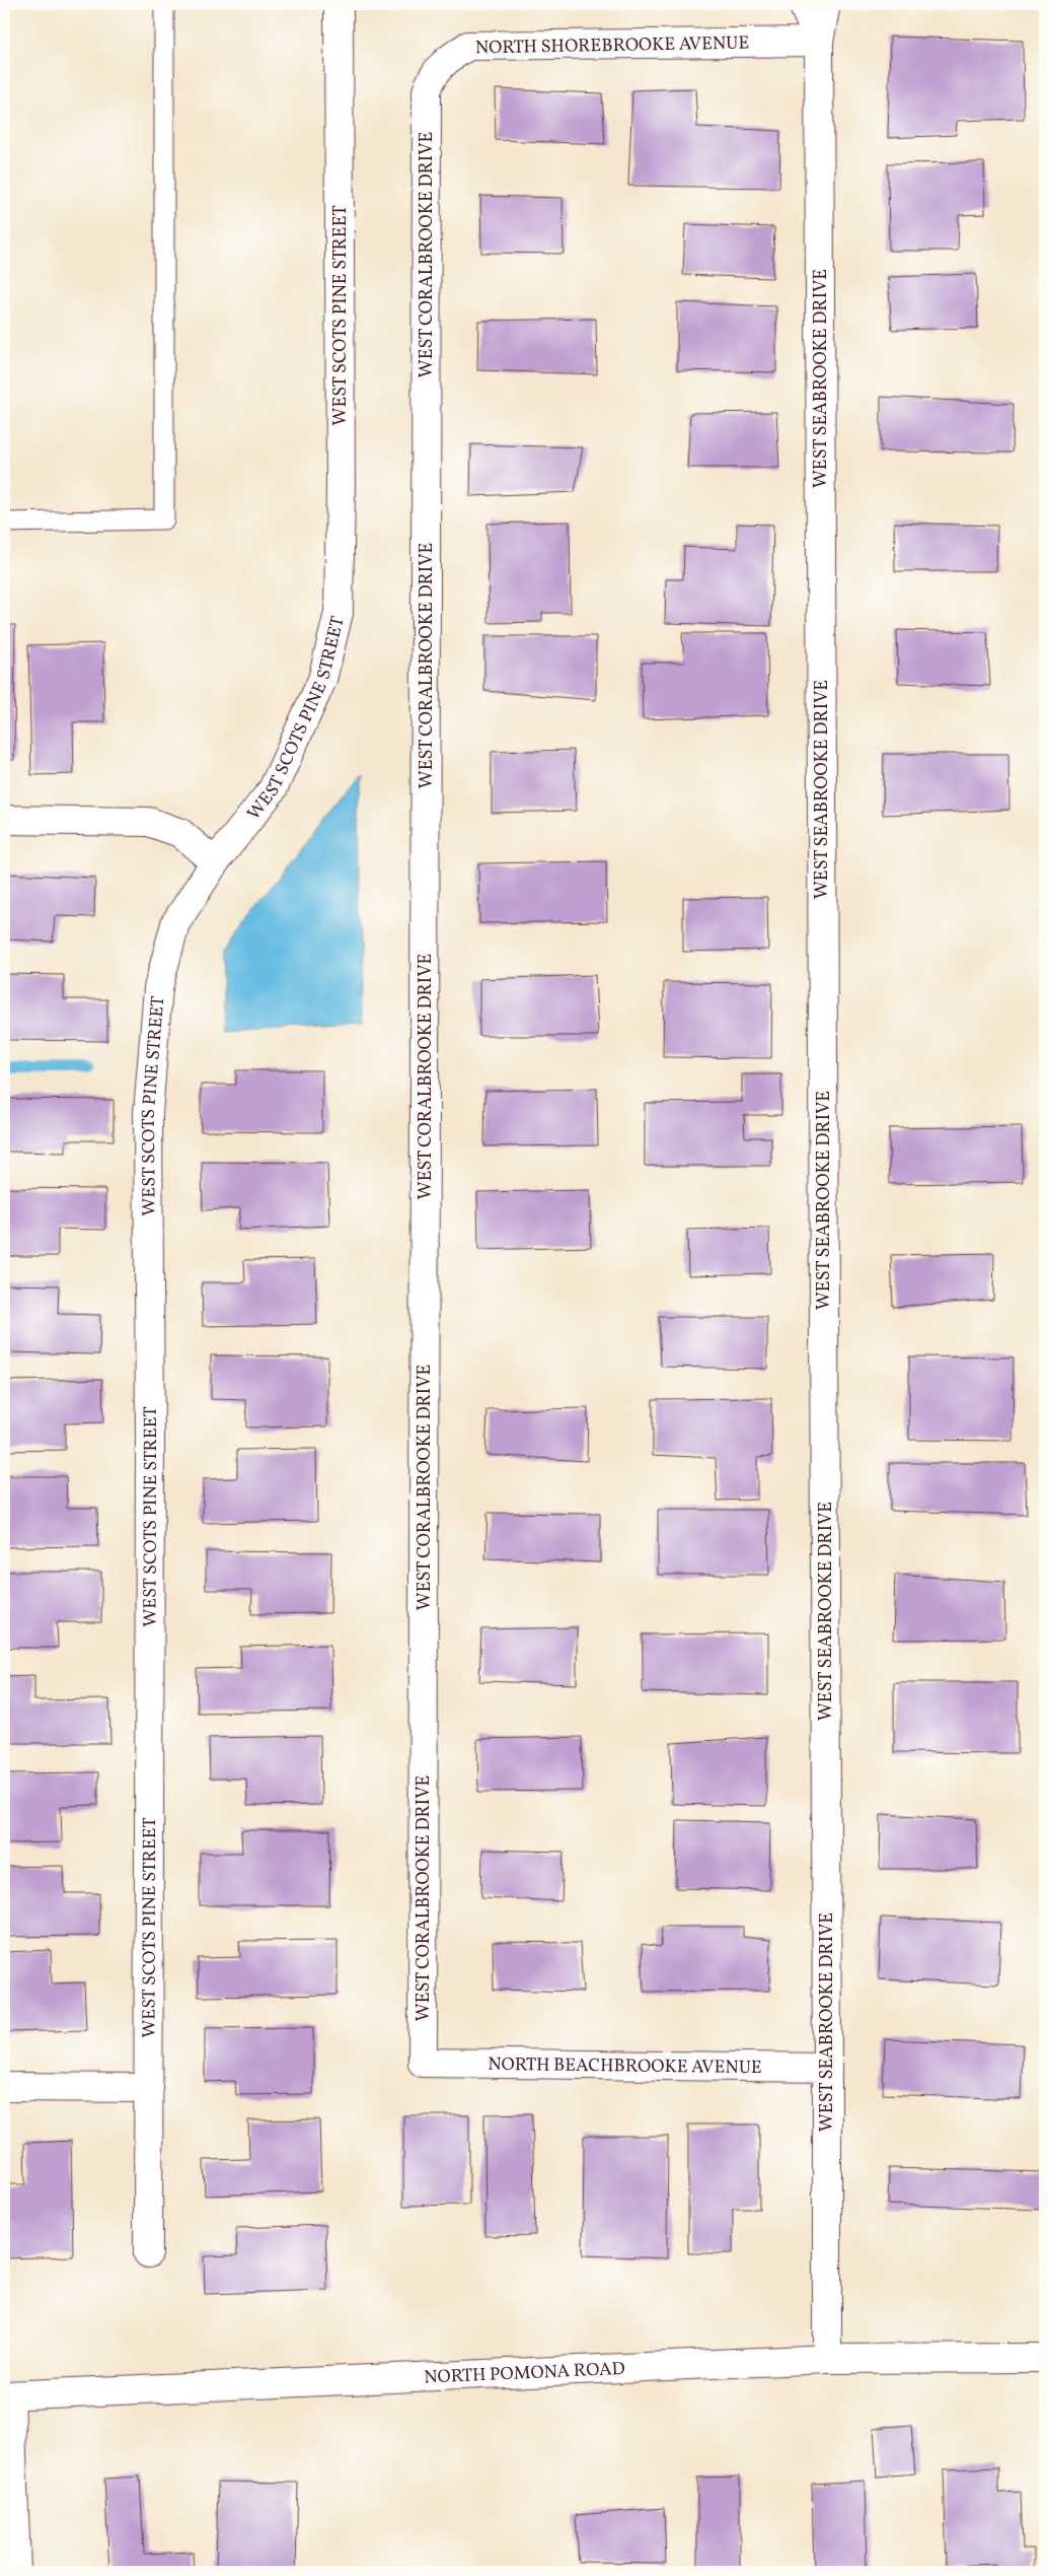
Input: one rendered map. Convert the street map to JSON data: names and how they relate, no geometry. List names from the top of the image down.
{
  "streets": {
    "street": [
      "NORTH SHOREBROOKE AVENUE",
      "WEST CORALBROOKE DRIVE",
      "WEST SCOTS PINE STREET",
      "WEST SEABROOKE DRIVE",
      "NORTH BEACHBROOKE AVENUE",
      "NORTH POMONA ROAD"
    ]
  },
  "crossings": [
    ["NORTH SHOREBROOKE AVENUE", "WEST CORALBROOKE DRIVE"],
    ["NORTH SHOREBROOKE AVENUE", "WEST SEABROOKE DRIVE"],
    ["WEST CORALBROOKE DRIVE", "NORTH BEACHBROOKE AVENUE"],
    ["WEST SEABROOKE DRIVE", "NORTH BEACHBROOKE AVENUE"],
    ["WEST SEABROOKE DRIVE", "NORTH POMONA ROAD"]
  ]
}
